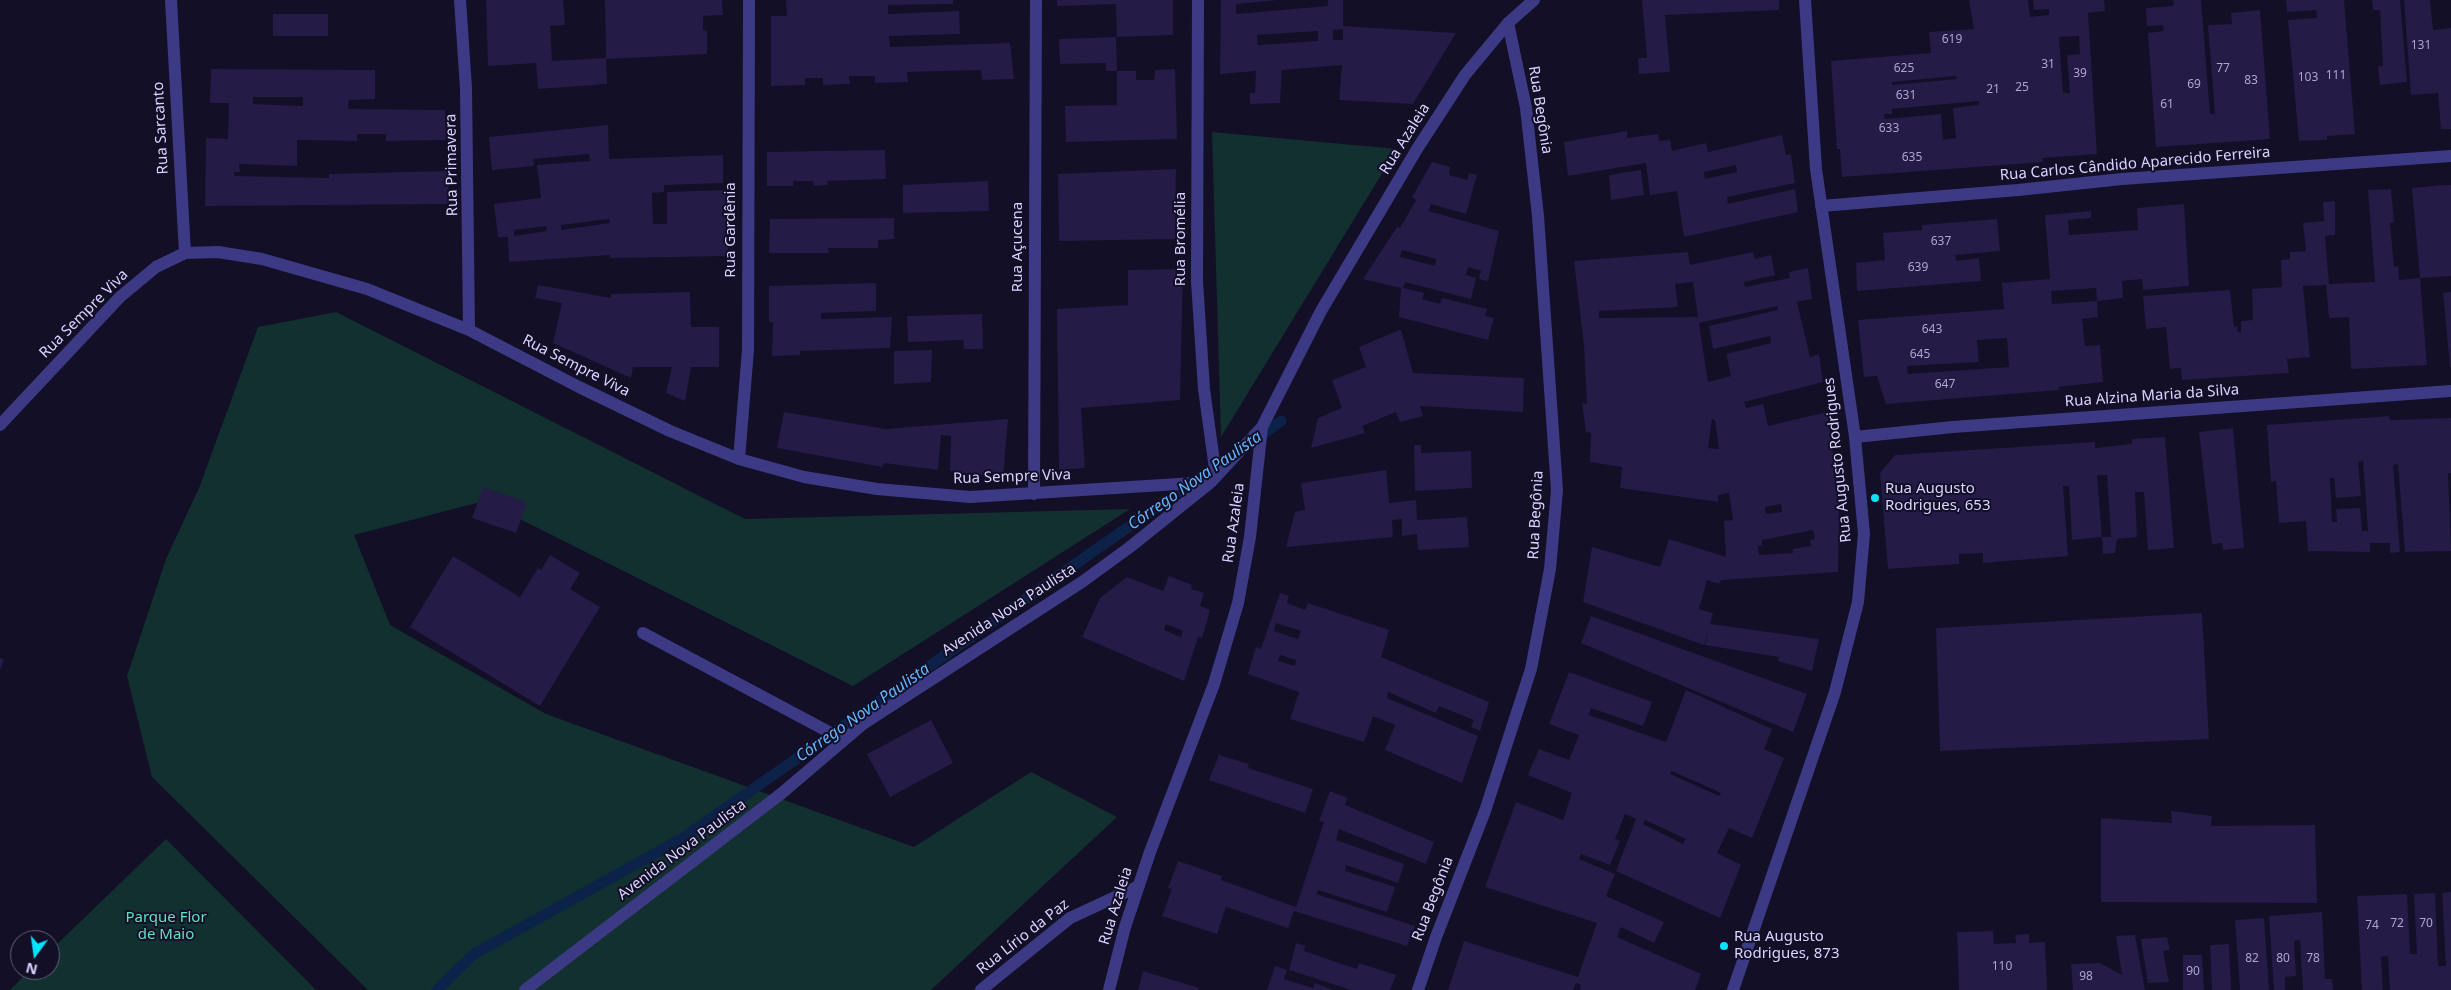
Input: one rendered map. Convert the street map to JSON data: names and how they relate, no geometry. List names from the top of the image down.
{
  "streets": {
    "street": [
      "Rua Begônia",
      "Rua Sarcanto",
      "Rua Azaleia",
      "Rua Carlos Cândido Aparecido Ferreira",
      "Rua Primavera",
      "Rua Gardênia",
      "Rua Bromélia",
      "Rua Açucena",
      "Rua Sempre Viva",
      "Rua Alzina Maria da Silva",
      "Rua Augusto Rodrigues",
      "Avenida Nova Paulista",
      "Rua Lírio da Paz"
    ]
  },
  "crossings": [
    ["Rua Begônia", "Rua Azaleia"],
    ["Rua Sarcanto", "Rua Sempre Viva"],
    ["Rua Azaleia", "Avenida Nova Paulista"],
    ["Rua Azaleia", "Rua Lírio da Paz"],
    ["Rua Carlos Cândido Aparecido Ferreira", "Rua Augusto Rodrigues"],
    ["Rua Primavera", "Rua Sempre Viva"],
    ["Rua Gardênia", "Rua Sempre Viva"],
    ["Rua Bromélia", "Rua Sempre Viva"],
    ["Rua Bromélia", "Avenida Nova Paulista"],
    ["Rua Açucena", "Rua Sempre Viva"],
    ["Rua Sempre Viva", "Avenida Nova Paulista"],
    ["Rua Alzina Maria da Silva", "Rua Augusto Rodrigues"]
  ],
  "water": ["Córrego Nova Paulista"],
  "parks": ["Parque Flor de Maio"],
  "places": ["Rua Augusto Rodrigues, 653", "Rua Augusto Rodrigues, 873"],
  "house_numbers": [
    "619",
    "131",
    "31",
    "625",
    "77",
    "39",
    "111",
    "103",
    "83",
    "69",
    "25",
    "21",
    "631",
    "61",
    "633",
    "635",
    "637",
    "639",
    "643",
    "645",
    "647",
    "72",
    "70",
    "74",
    "82",
    "80",
    "78",
    "110",
    "90",
    "98"
  ],
  "north": "bottom"
}
